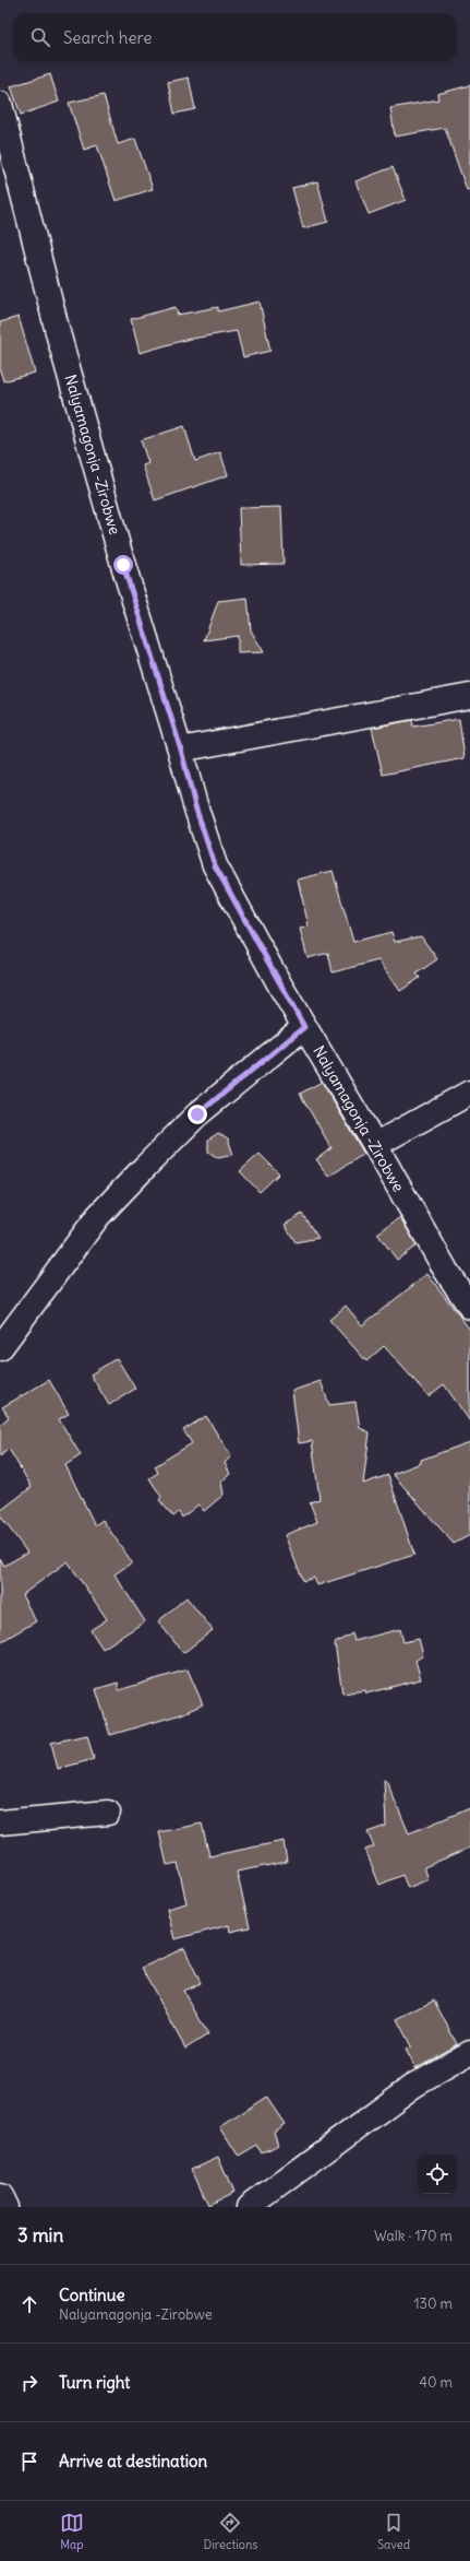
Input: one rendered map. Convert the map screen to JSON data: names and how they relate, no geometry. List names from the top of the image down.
{
  "streets": {
    "street": ["Nalyamagonja -Zirobwe"]
  },
  "page": {
    "search": "Search here",
    "heading": ["3 min", "Walk · 170 m"],
    "list": [
      ["Continue", "Nalyamagonja -Zirobwe", "130 m"],
      ["Turn right", "40 m"],
      "Arrive at destination"
    ],
    "nav": ["Map", "Directions", "Saved"]
  }
}
